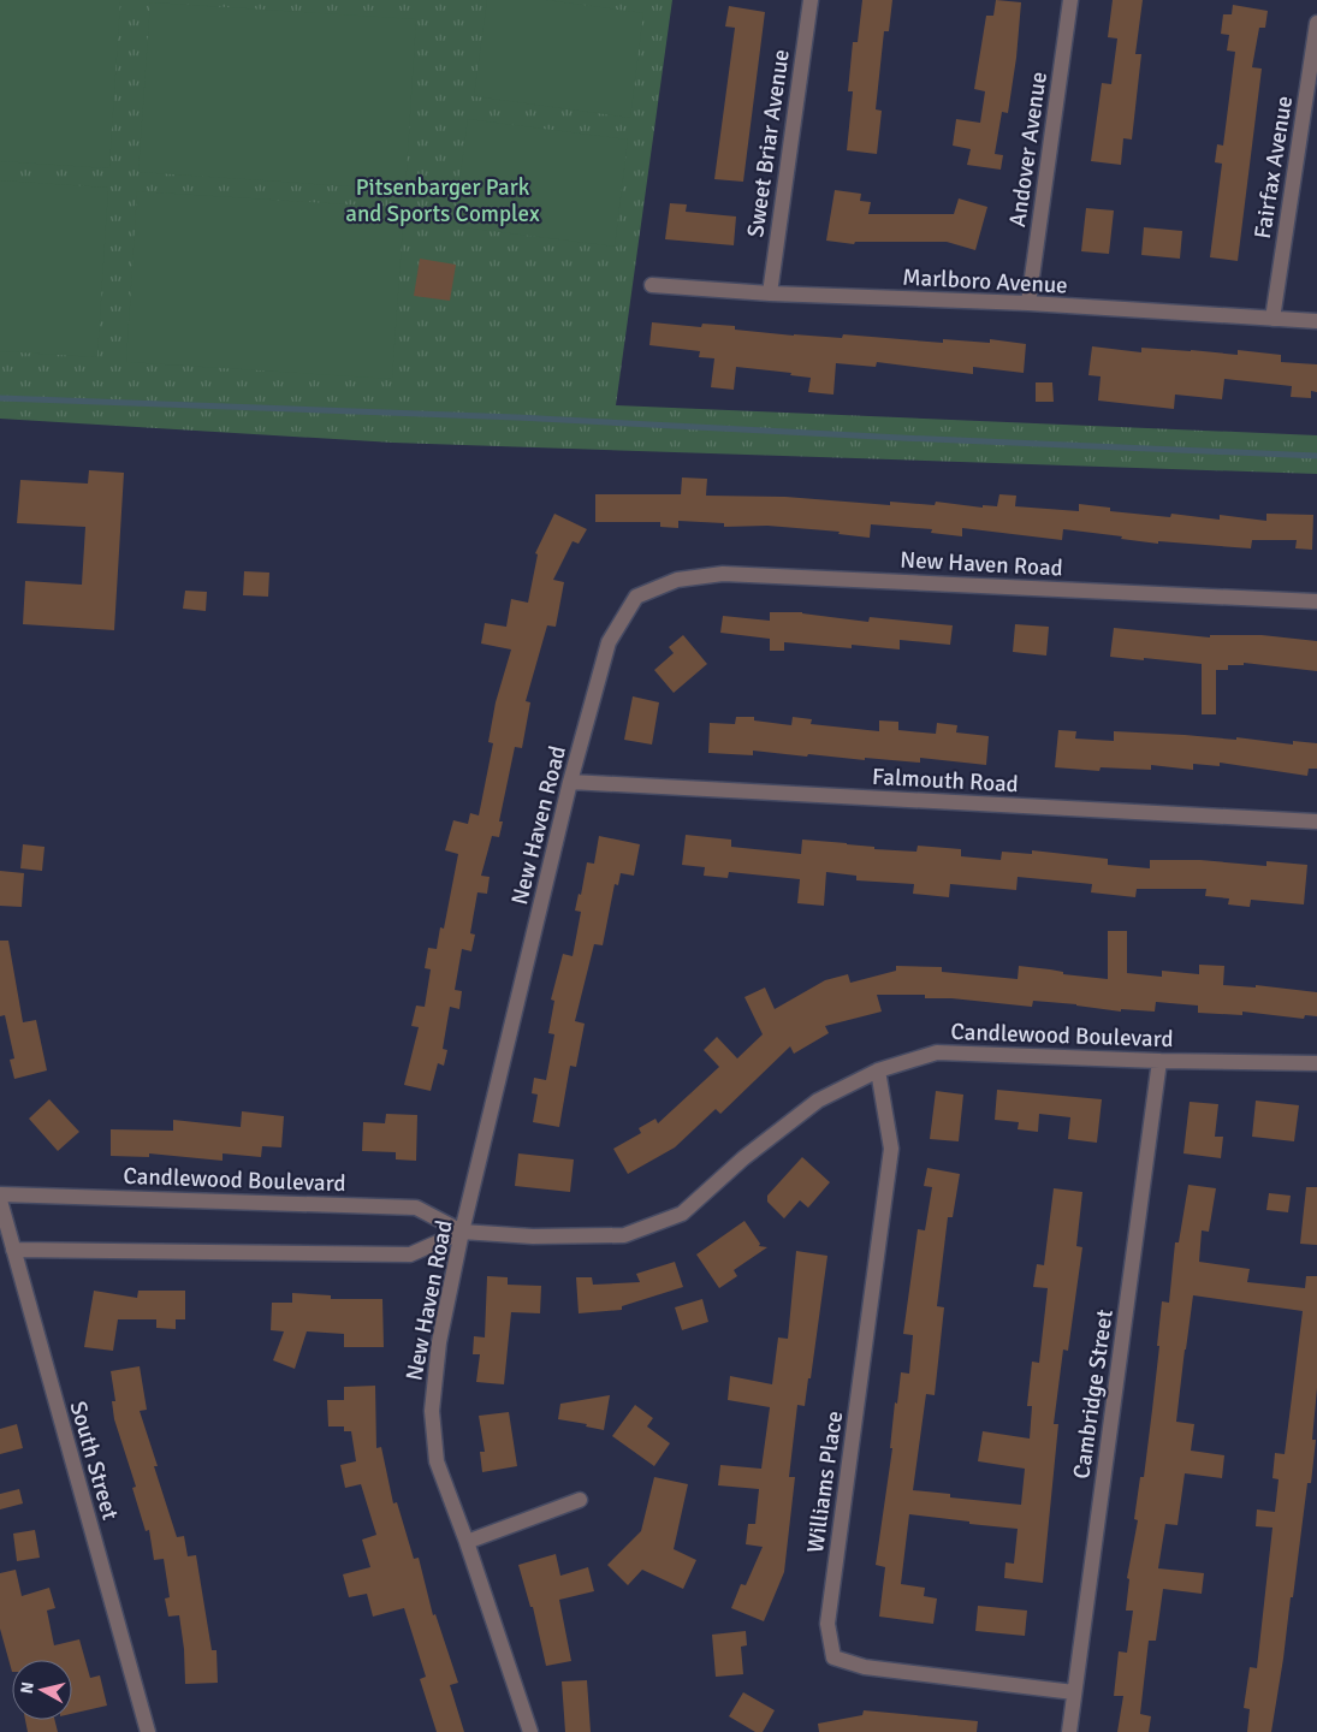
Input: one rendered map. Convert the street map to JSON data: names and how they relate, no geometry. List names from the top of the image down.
{
  "streets": {
    "street": [
      "Sweet Briar Avenue",
      "Andover Avenue",
      "Fairfax Avenue",
      "Marlboro Avenue",
      "New Haven Road",
      "Falmouth Road",
      "Candlewood Boulevard",
      "Cambridge Street",
      "South Street",
      "Williams Place"
    ]
  },
  "crossings": [
    ["Sweet Briar Avenue", "Marlboro Avenue"],
    ["Andover Avenue", "Marlboro Avenue"],
    ["Fairfax Avenue", "Marlboro Avenue"],
    ["New Haven Road", "Falmouth Road"],
    ["New Haven Road", "Candlewood Boulevard"],
    ["Candlewood Boulevard", "Cambridge Street"],
    ["Candlewood Boulevard", "South Street"],
    ["Candlewood Boulevard", "Williams Place"],
    ["Cambridge Street", "Williams Place"]
  ],
  "parks": ["Pitsenbarger Park and Sports Complex"],
  "north": "left"
}
